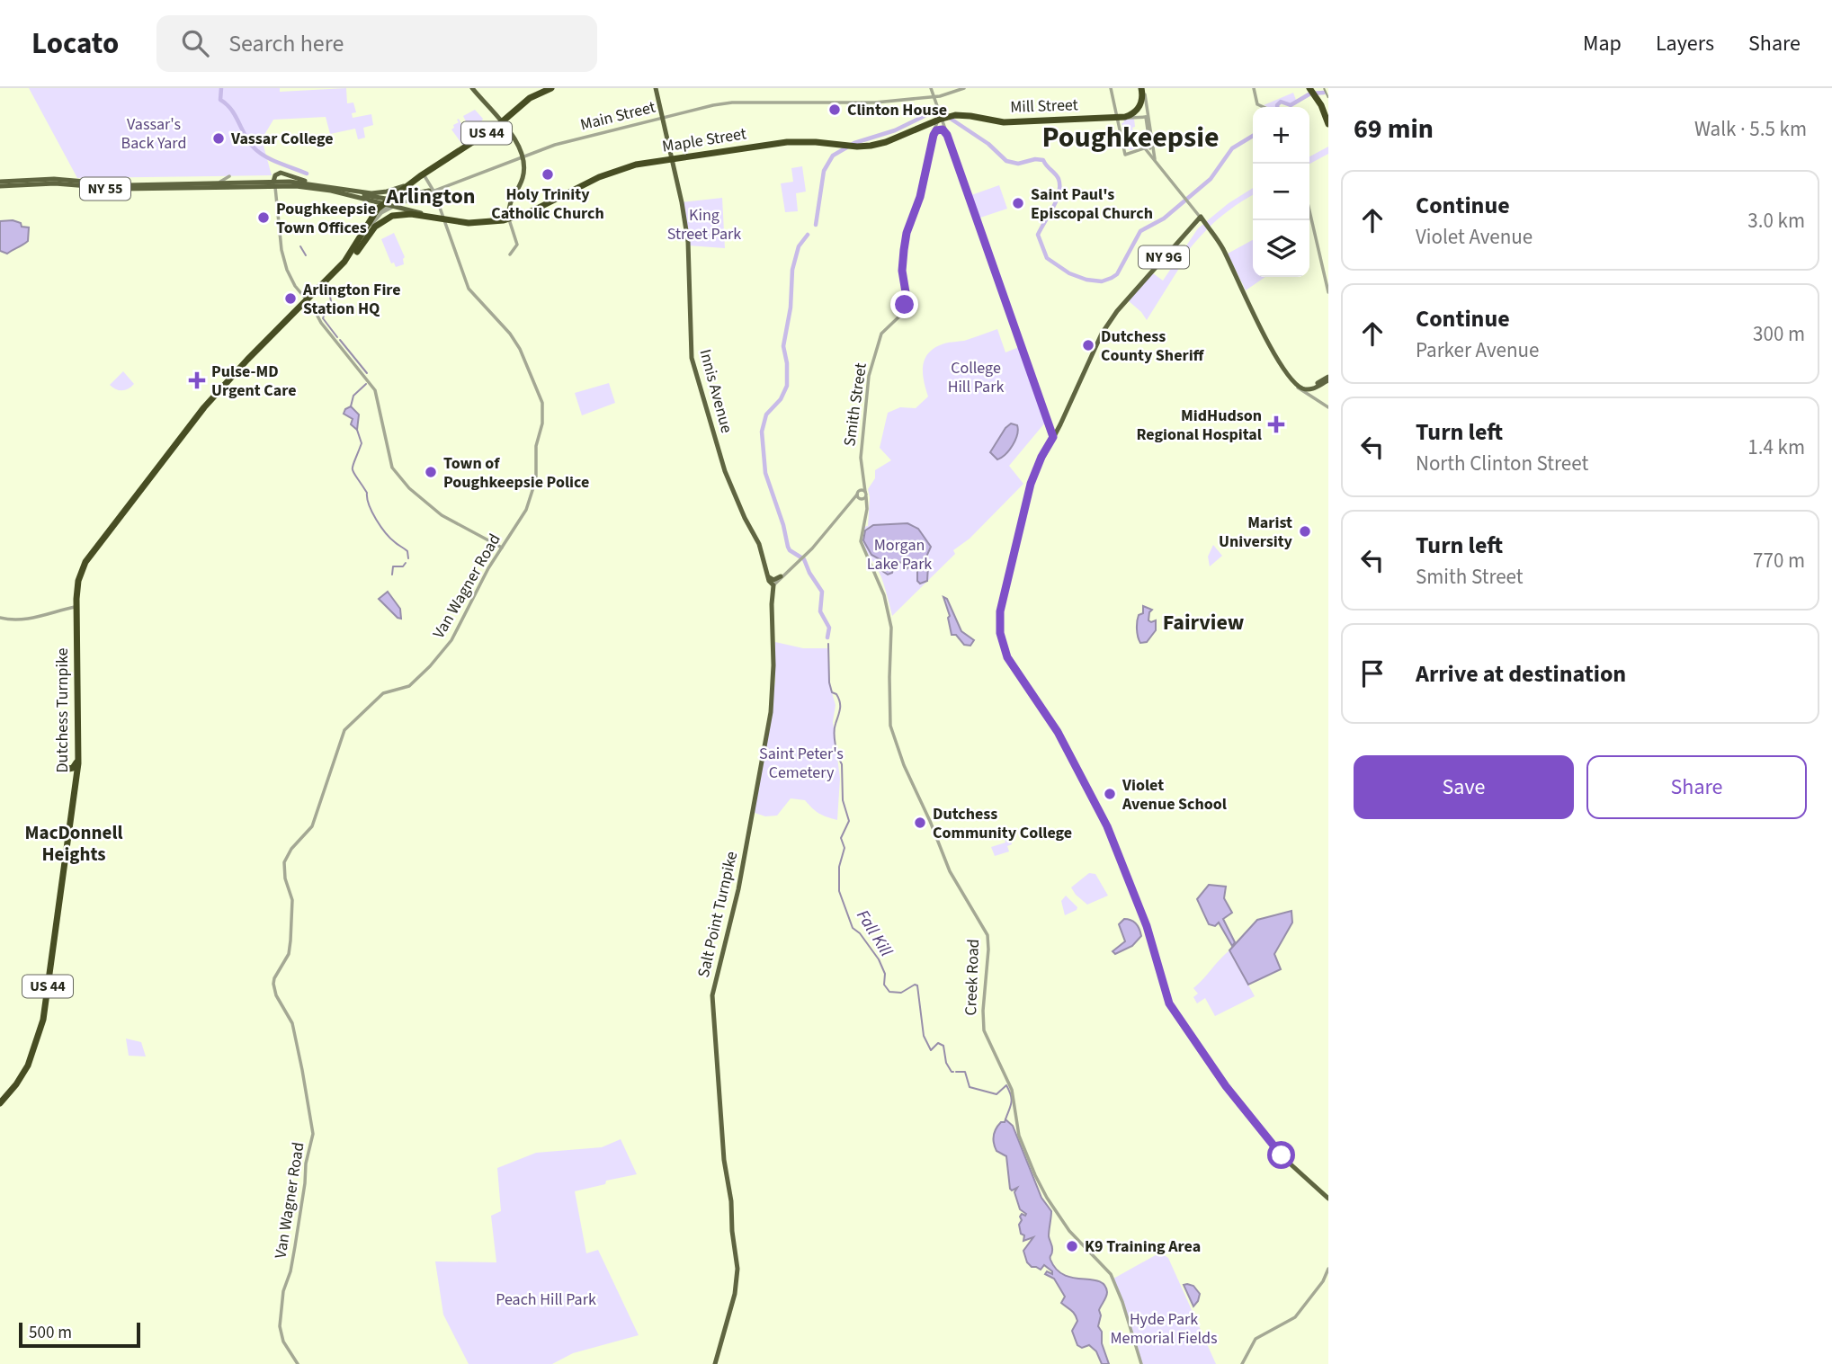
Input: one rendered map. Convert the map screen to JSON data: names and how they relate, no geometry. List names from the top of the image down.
{
  "streets": {
    "highway": [
      "Mill Street",
      "US 44",
      "Maple Street",
      "Dutchess Turnpike"
    ],
    "main road": [
      "NY 55",
      "NY 9G",
      "Innis Avenue",
      "Salt Point Turnpike"
    ],
    "street": [
      "Main Street",
      "Smith Street",
      "Van Wagner Road",
      "Creek Road"
    ]
  },
  "crossings": [
    ["Mill Street", "Maple Street"],
    ["Mill Street", "Smith Street"],
    ["Main Street", "US 44"],
    ["Main Street", "Innis Avenue"],
    ["Main Street", "Van Wagner Road"],
    ["Main Street", "Dutchess Turnpike"],
    ["US 44", "Maple Street"],
    ["US 44", "NY 55"],
    ["US 44", "Van Wagner Road"],
    ["US 44", "Dutchess Turnpike"],
    ["Maple Street", "Innis Avenue"],
    ["Maple Street", "Smith Street"],
    ["NY 55", "Van Wagner Road"],
    ["Innis Avenue", "Salt Point Turnpike"],
    ["Smith Street", "Creek Road"]
  ],
  "districts": [
    "Poughkeepsie",
    "Arlington",
    "Fairview",
    "MacDonnell Heights"
  ],
  "water": ["Fall Kill"],
  "parks": [
    "Vassar's Back Yard",
    "King Street Park",
    "College Hill Park",
    "Morgan Lake Park",
    "Saint Peter's Cemetery",
    "Peach Hill Park",
    "Hyde Park Memorial Fields"
  ],
  "places": {
    "other": [
      "Clinton House",
      "Vassar College",
      "Holy Trinity Catholic Church",
      "Saint Paul's Episcopal Church",
      "Poughkeepsie Town Offices",
      "Arlington Fire Station HQ",
      "Dutchess County Sheriff",
      "Town of Poughkeepsie Police",
      "Marist University",
      "Violet Avenue School",
      "Dutchess Community College",
      "K9 Training Area"
    ],
    "health": ["Pulse-MD Urgent Care", "MidHudson Regional Hospital"]
  },
  "scale_bar": "500 m",
  "page": {
    "header": "Locato",
    "search": "Search here",
    "nav": ["Map", "Layers", "Share"],
    "heading": ["69 min", "Walk · 5.5 km"],
    "map_buttons": ["+", "−"],
    "list": [
      ["Continue", "Violet Avenue", "3.0 km"],
      ["Continue", "Parker Avenue", "300 m"],
      ["Turn left", "North Clinton Street", "1.4 km"],
      ["Turn left", "Smith Street", "770 m"],
      "Arrive at destination"
    ],
    "buttons": ["Save", "Share"],
    "scale": "500 m"
  }
}
